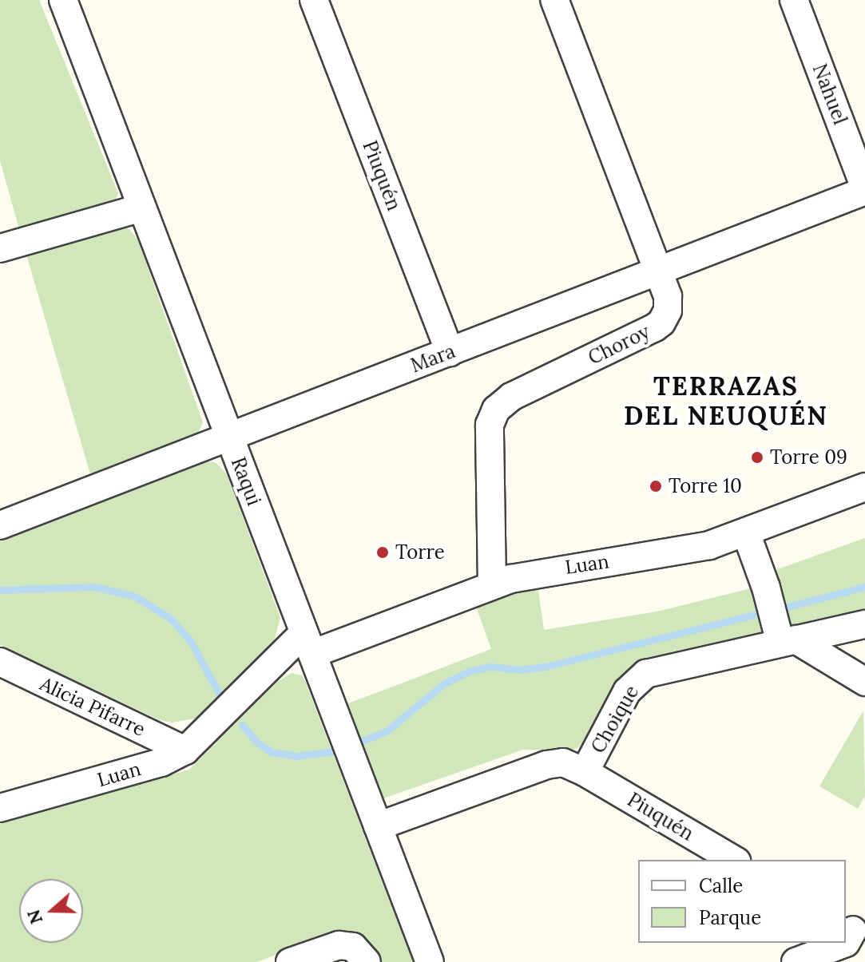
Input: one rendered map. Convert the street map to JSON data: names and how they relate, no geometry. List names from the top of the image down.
{
  "streets": {
    "street": [
      "Nahuel",
      "Piuquén",
      "Choroy",
      "Mara",
      "Raqui",
      "Luan",
      "Alicia Pifarre",
      "Choique"
    ]
  },
  "crossings": [
    ["Nahuel", "Mara"],
    ["Piuquén", "Mara"],
    ["Piuquén", "Choique"],
    ["Choroy", "Mara"],
    ["Choroy", "Luan"],
    ["Mara", "Raqui"],
    ["Raqui", "Luan"],
    ["Raqui", "Choique"],
    ["Luan", "Alicia Pifarre"]
  ],
  "districts": ["TERRAZAS DEL NEUQUÉN"],
  "places": ["Torre 09", "Torre 10", "Torre"],
  "legend": ["Calle", "Parque"],
  "north": "left"
}
